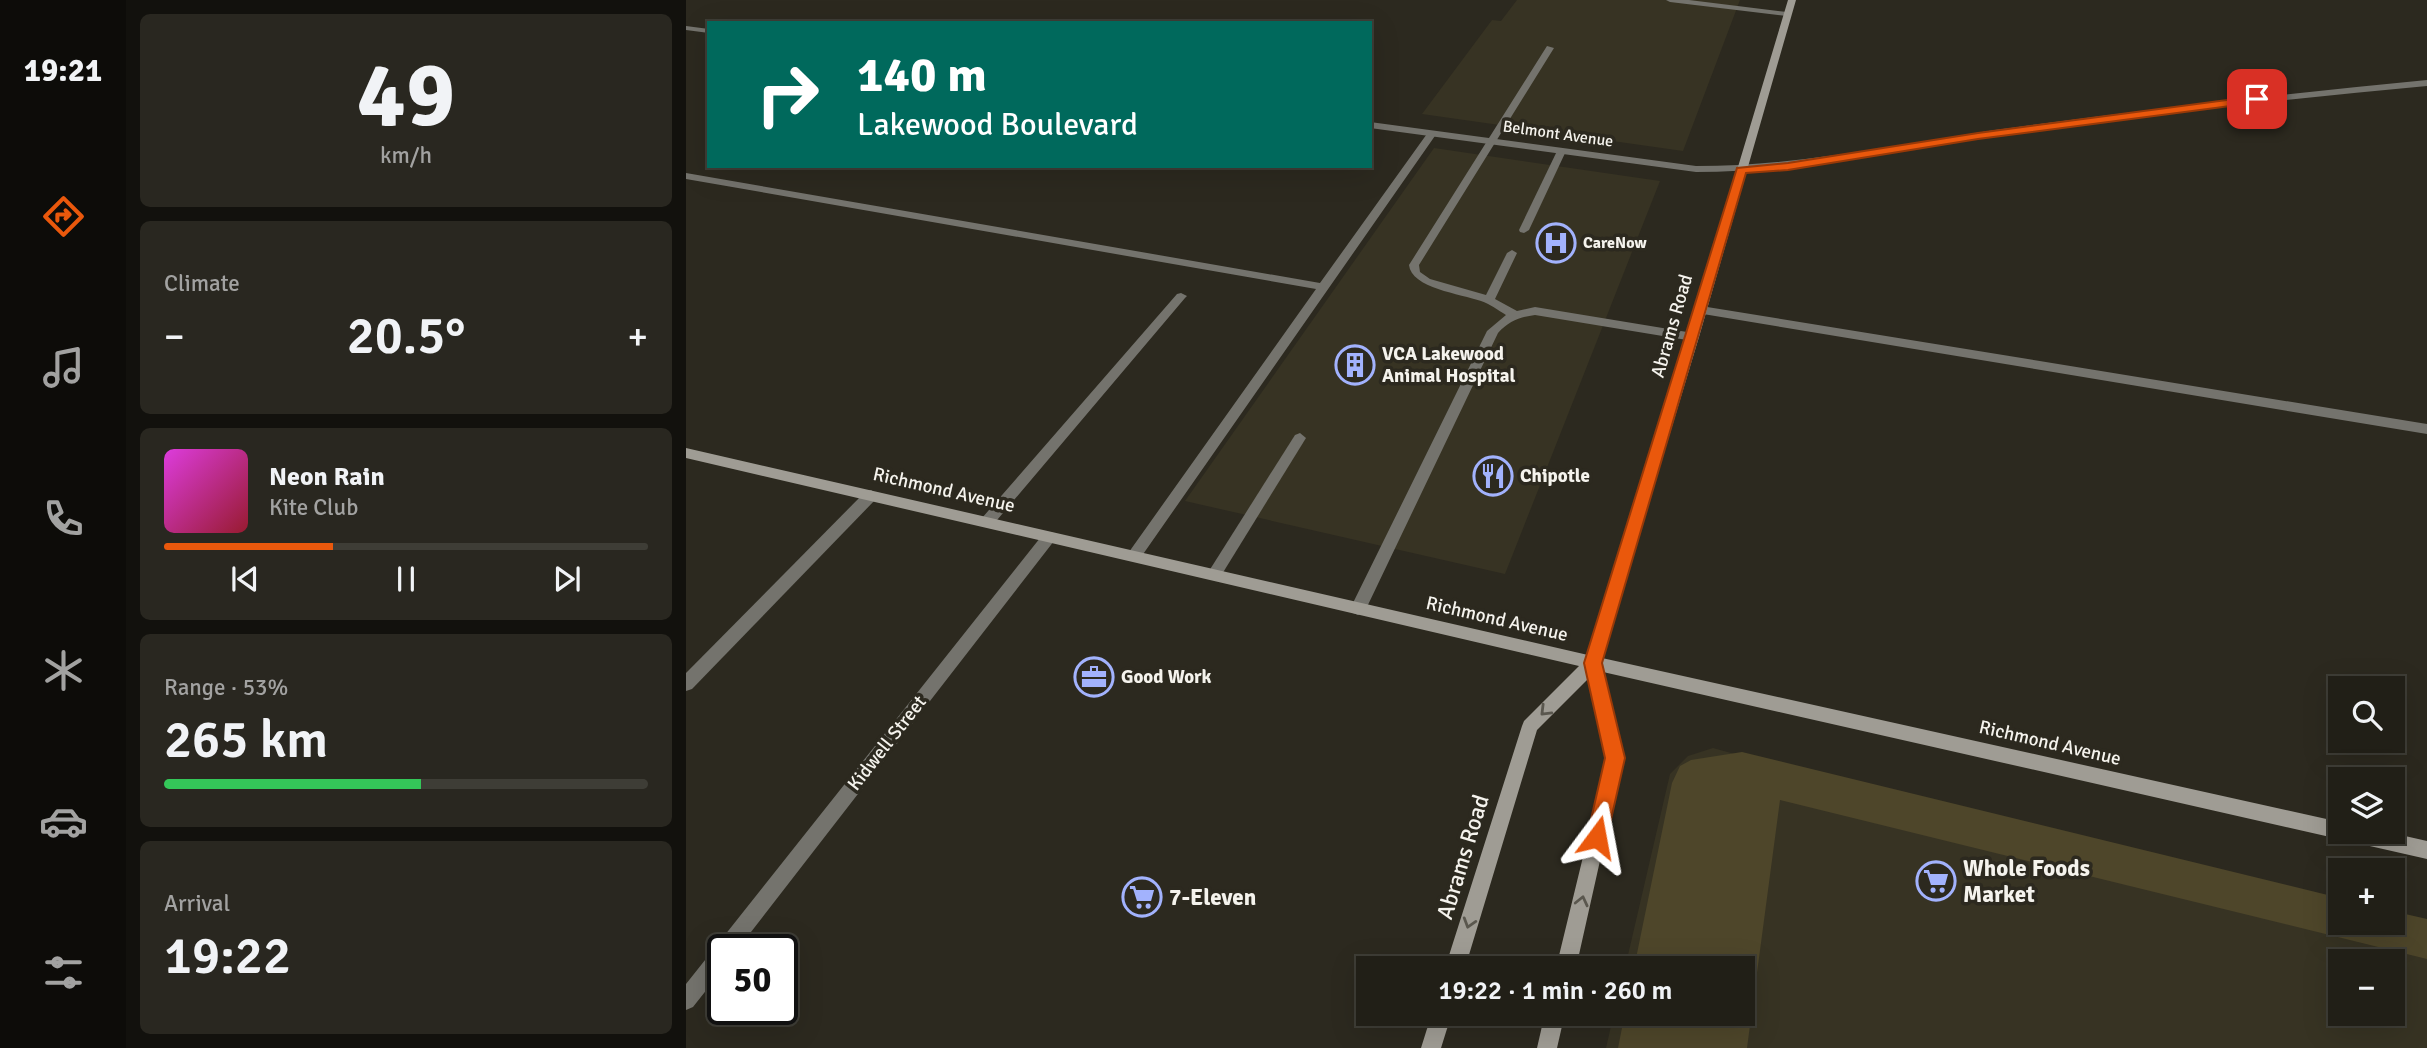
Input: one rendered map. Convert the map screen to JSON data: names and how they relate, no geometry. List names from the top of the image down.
{
  "streets": {
    "main road": ["Abrams Road", "Richmond Avenue"],
    "street": ["Belmont Avenue", "Kidwell Street"]
  },
  "crossings": [
    ["Belmont Avenue", "Abrams Road"],
    ["Abrams Road", "Richmond Avenue"],
    ["Richmond Avenue", "Kidwell Street"]
  ],
  "places": {
    "hospital": ["CareNow"],
    "building": ["VCA Lakewood Animal Hospital"],
    "restaurant": ["Chipotle"],
    "office": ["Good Work"],
    "supermarket": ["Whole Foods Market", "7-Eleven"]
  },
  "page": {
    "tabs": "19:21",
    "tile": [
      ["49", "km/h"],
      "Climate",
      ["Range · 53%", "265 km"],
      ["Arrival", "19:22"]
    ],
    "turn": ["140 m", "Lakewood Boulevard"],
    "heat": ["−", "20.5°", "+"],
    "song": ["Neon Rain", "Kite Club"],
    "map_buttons": ["+", "−"],
    "limit": "50",
    "trip": "19:22 · 1 min · 260 m"
  }
}
